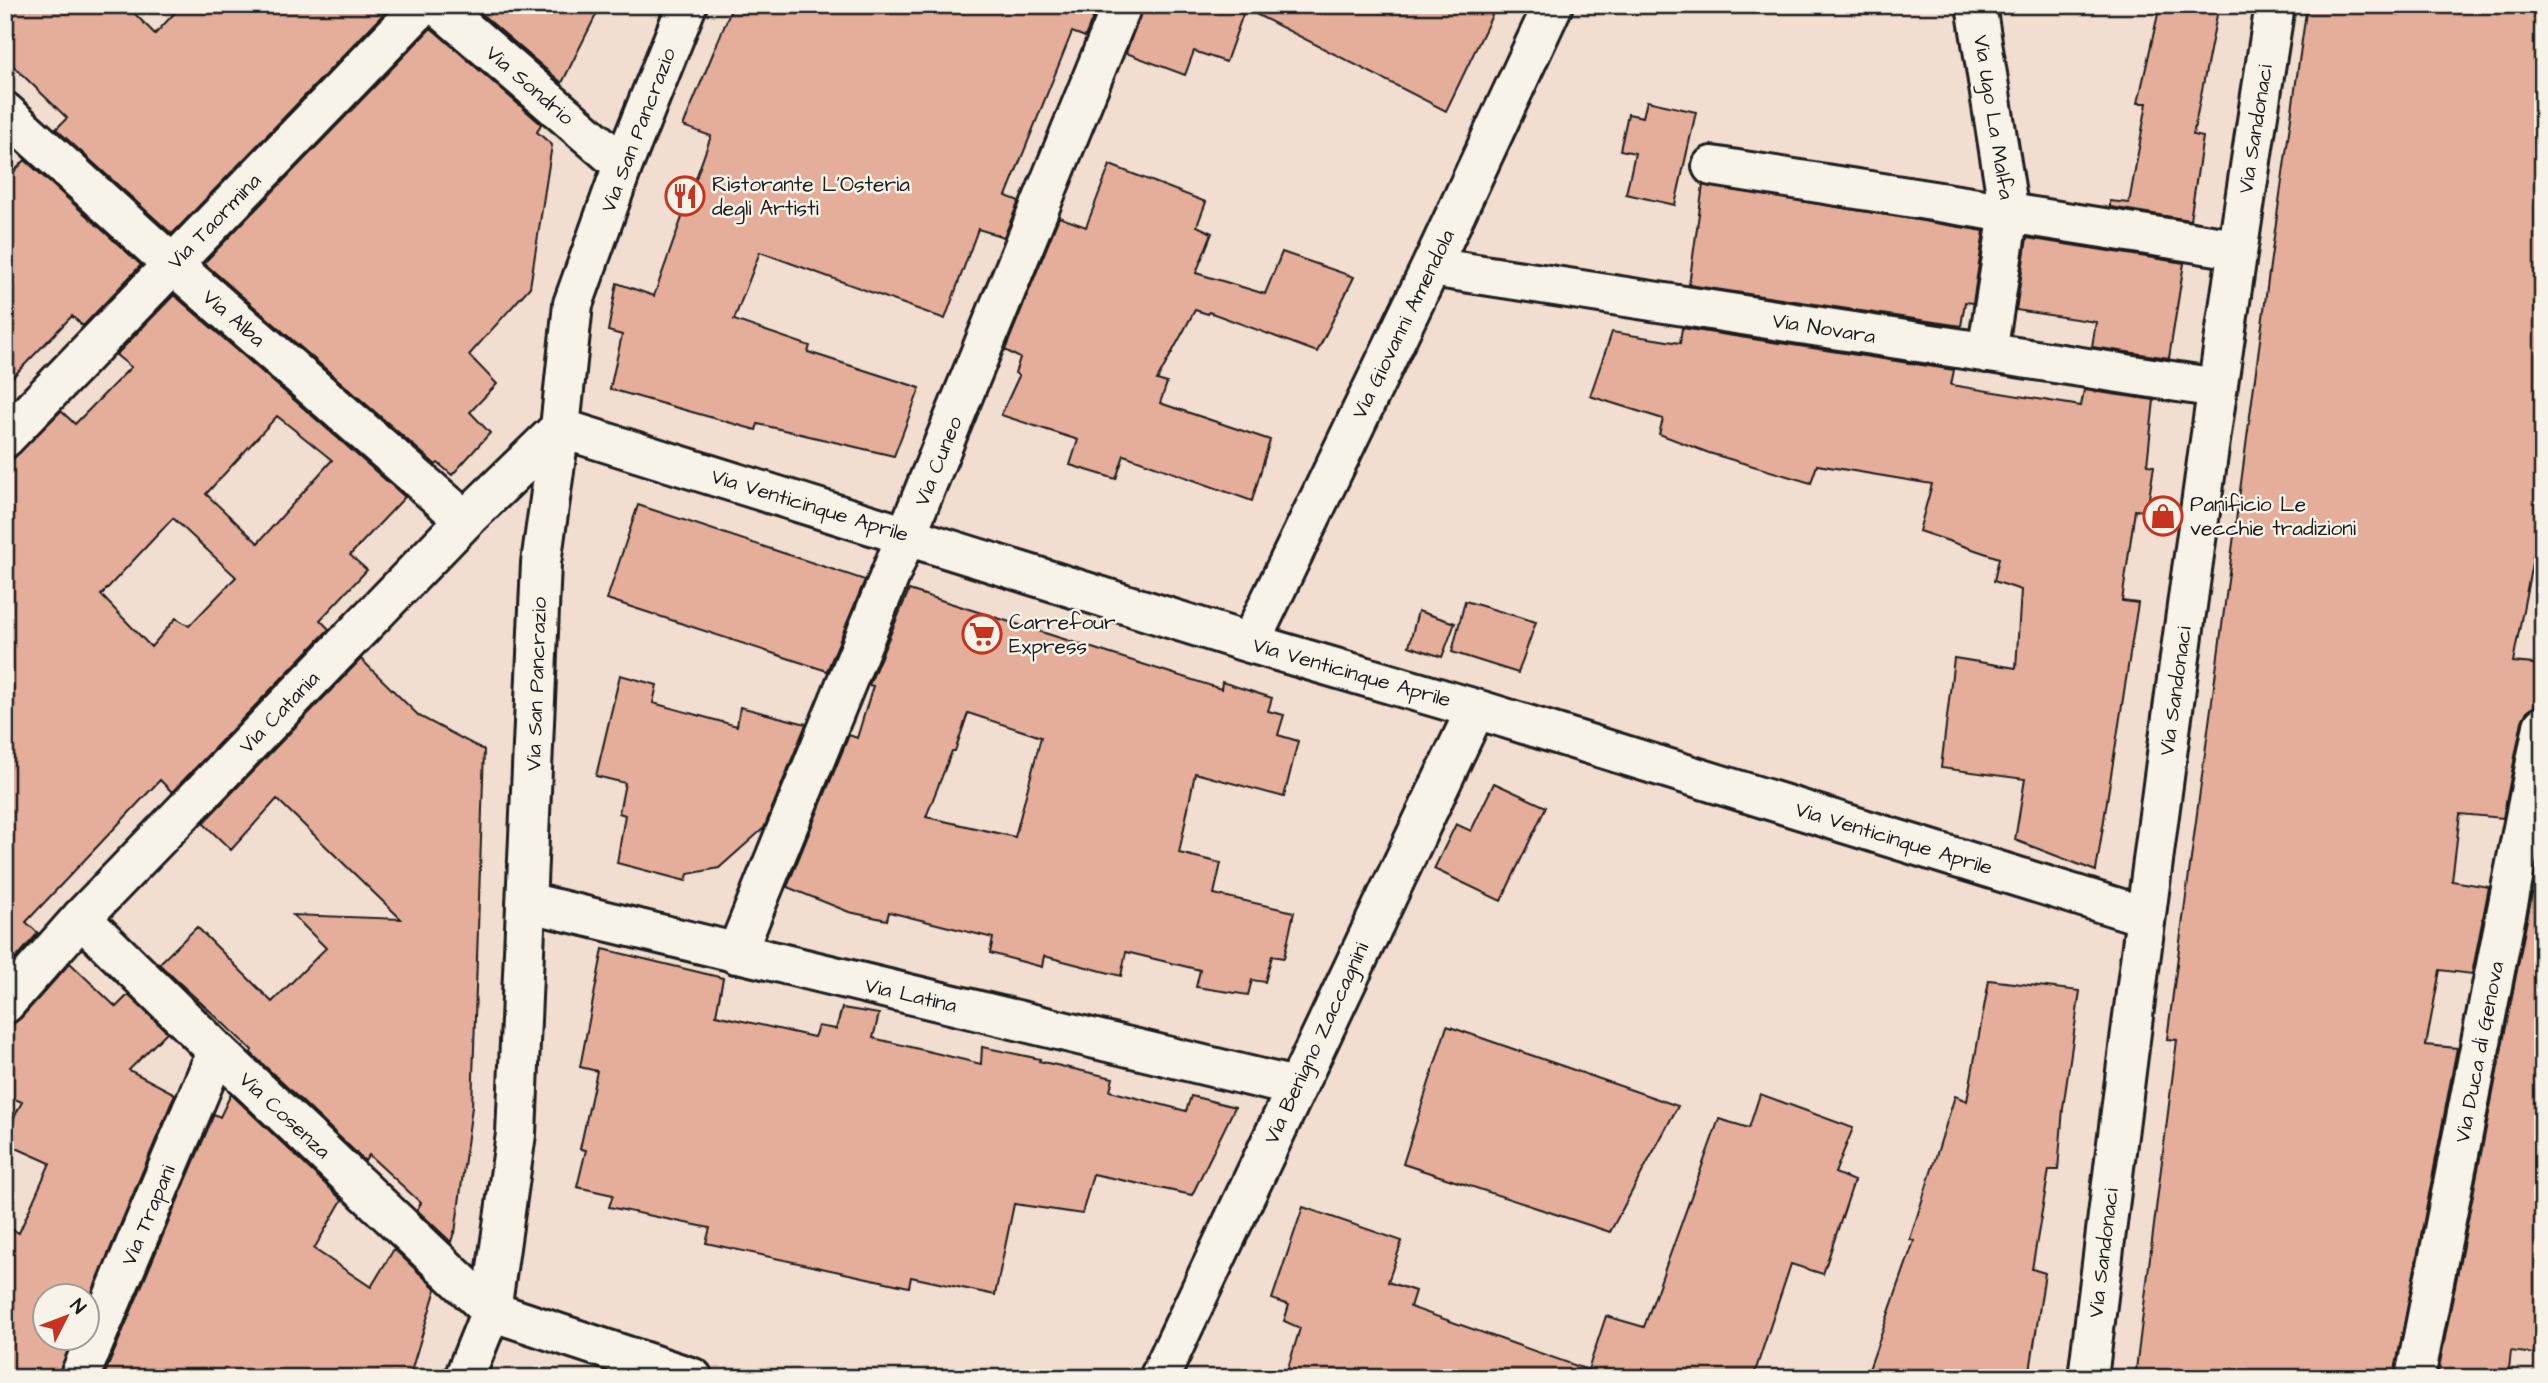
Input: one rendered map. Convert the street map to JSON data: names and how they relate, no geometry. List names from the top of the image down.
{
  "streets": {
    "street": [
      "Via Sondrio",
      "Via Ugo La Malfa",
      "Via Sandonaci",
      "Via San Pancrazio",
      "Via Taormina",
      "Via Alba",
      "Via Giovanni Amendola",
      "Via Novara",
      "Via Cuneo",
      "Via Venticinque Aprile",
      "Via Catania",
      "Via Latina",
      "Via Benigno Zaccagnini",
      "Via Duca di Genova",
      "Via Cosenza",
      "Via Trapani"
    ]
  },
  "crossings": [
    ["Via Sondrio", "Via San Pancrazio"],
    ["Via Ugo La Malfa", "Via Novara"],
    ["Via Sandonaci", "Via Novara"],
    ["Via Sandonaci", "Via Venticinque Aprile"],
    ["Via San Pancrazio", "Via Venticinque Aprile"],
    ["Via San Pancrazio", "Via Catania"],
    ["Via San Pancrazio", "Via Latina"],
    ["Via San Pancrazio", "Via Cosenza"],
    ["Via Taormina", "Via Alba"],
    ["Via Alba", "Via Catania"],
    ["Via Giovanni Amendola", "Via Novara"],
    ["Via Giovanni Amendola", "Via Venticinque Aprile"],
    ["Via Cuneo", "Via Venticinque Aprile"],
    ["Via Cuneo", "Via Latina"],
    ["Via Venticinque Aprile", "Via Catania"],
    ["Via Venticinque Aprile", "Via Benigno Zaccagnini"],
    ["Via Catania", "Via Cosenza"],
    ["Via Latina", "Via Benigno Zaccagnini"],
    ["Via Cosenza", "Via Trapani"]
  ],
  "places": {
    "restaurant": ["Ristorante L'Osteria degli Artisti"],
    "shop": ["Panificio Le vecchie tradizioni"],
    "supermarket": ["Carrefour Express"]
  },
  "north": "top right"
}
